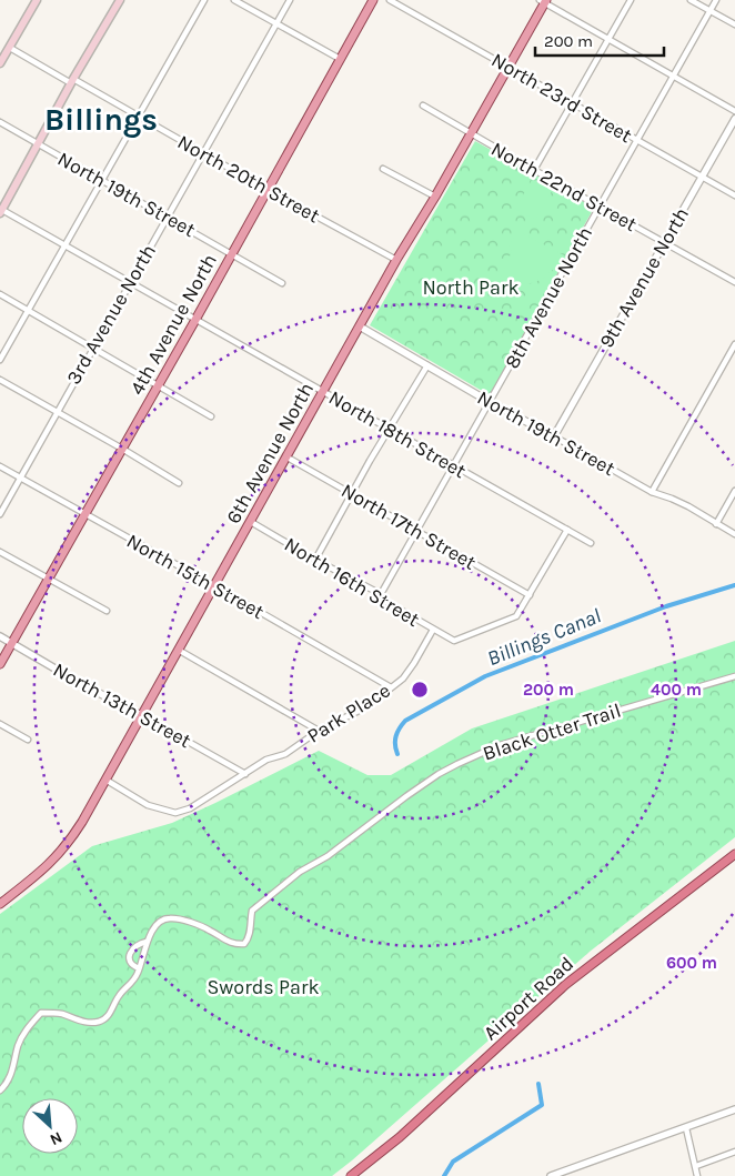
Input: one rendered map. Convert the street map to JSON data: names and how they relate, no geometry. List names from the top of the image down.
{
  "streets": {
    "highway": ["Airport Road"],
    "main road": ["4th Avenue North", "6th Avenue North"],
    "street": [
      "North 23rd Street",
      "North 20th Street",
      "North 22nd Street",
      "North 19th Street",
      "9th Avenue North",
      "8th Avenue North",
      "3rd Avenue North",
      "North 18th Street",
      "North 17th Street",
      "North 15th Street",
      "North 16th Street",
      "North 13th Street",
      "Park Place",
      "Black Otter Trail"
    ]
  },
  "crossings": [
    ["North 23rd Street", "9th Avenue North"],
    ["North 23rd Street", "8th Avenue North"],
    ["North 23rd Street", "6th Avenue North"],
    ["North 20th Street", "3rd Avenue North"],
    ["North 20th Street", "4th Avenue North"],
    ["North 20th Street", "6th Avenue North"],
    ["North 22nd Street", "9th Avenue North"],
    ["North 22nd Street", "8th Avenue North"],
    ["North 22nd Street", "6th Avenue North"],
    ["North 19th Street", "9th Avenue North"],
    ["North 19th Street", "8th Avenue North"],
    ["North 19th Street", "3rd Avenue North"],
    ["North 19th Street", "4th Avenue North"],
    ["North 19th Street", "6th Avenue North"],
    ["8th Avenue North", "North 18th Street"],
    ["8th Avenue North", "North 17th Street"],
    ["8th Avenue North", "North 16th Street"],
    ["3rd Avenue North", "North 18th Street"],
    ["3rd Avenue North", "North 15th Street"],
    ["4th Avenue North", "North 18th Street"],
    ["4th Avenue North", "North 15th Street"],
    ["4th Avenue North", "North 13th Street"],
    ["North 18th Street", "6th Avenue North"],
    ["6th Avenue North", "North 17th Street"],
    ["6th Avenue North", "North 15th Street"],
    ["6th Avenue North", "North 16th Street"],
    ["6th Avenue North", "North 13th Street"],
    ["6th Avenue North", "Park Place"],
    ["North 17th Street", "North 16th Street"],
    ["North 15th Street", "Park Place"],
    ["North 16th Street", "Park Place"],
    ["North 13th Street", "Park Place"]
  ],
  "districts": ["Billings"],
  "water": ["Billings Canal"],
  "parks": ["North Park", "Swords Park"],
  "scale_bar": "200 m",
  "north": "bottom right",
  "rings": ["200 m", "400 m", "600 m"]
}
